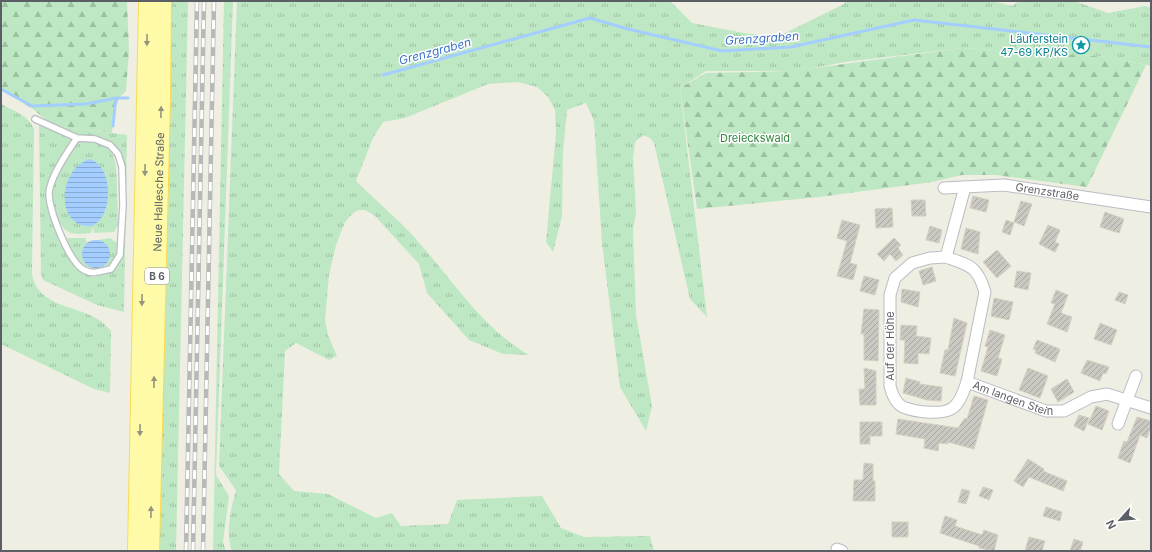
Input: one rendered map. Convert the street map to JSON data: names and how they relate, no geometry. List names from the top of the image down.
{
  "streets": {
    "main road": ["Neue Hallesche Straße", "B 6"],
    "street": ["Grenzstraße", "Auf der Höhe", "Am langen Stein"]
  },
  "crossings": [
    ["Auf der Höhe", "Am langen Stein"]
  ],
  "water": ["Grenzgraben"],
  "parks": ["Dreieckswald"],
  "places": {
    "place": ["Läuferstein 47-69 KP/KS"]
  },
  "north": "bottom left"
}
